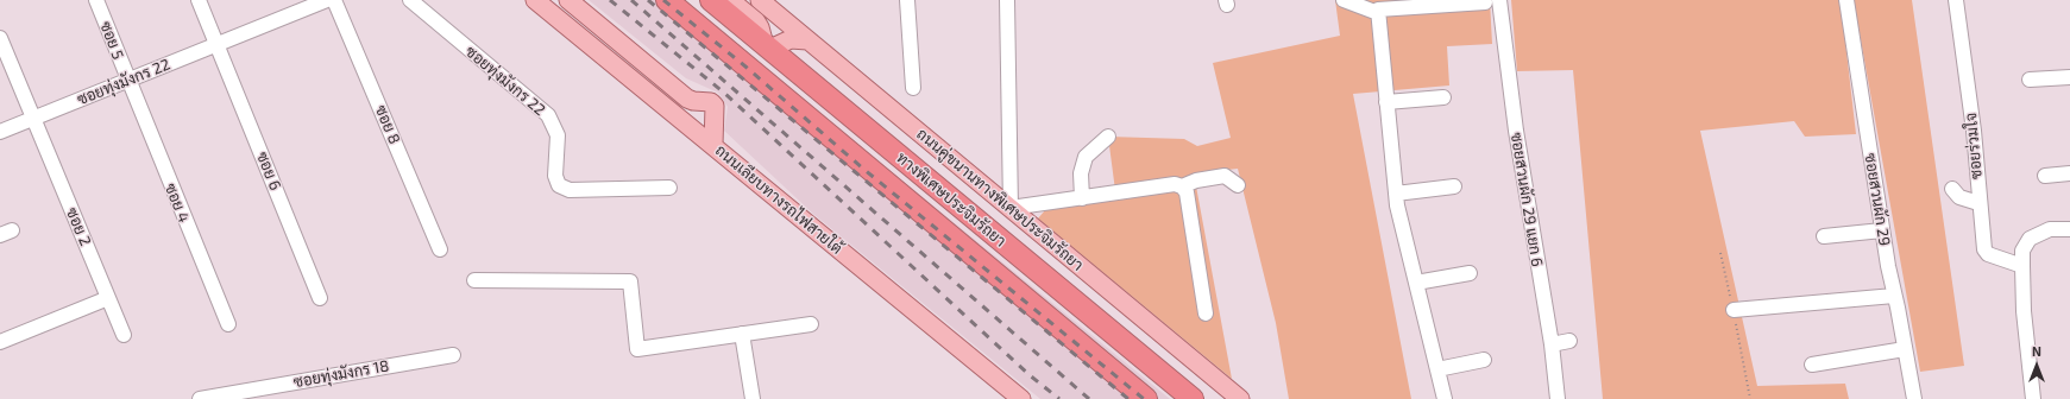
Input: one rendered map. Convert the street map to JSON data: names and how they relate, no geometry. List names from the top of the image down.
{
  "streets": {
    "highway": ["ทางพิเศษประจิมรัถยา"],
    "main road": ["ถนนเลียบทางรถไฟสายใต้", "ถนนคู่ขนานทางพิเศษประจิมรัถยา"],
    "street": [
      "ซอย 5",
      "ซอยทุ่งมังกร 22",
      "ซอย 8",
      "ซอยร่วมใจ",
      "ซอย 6",
      "ซอยสวนผัก 29 แยก 6",
      "ซอยสวนผัก 29",
      "ซอย 4",
      "ซอย 2",
      "ซอยทุ่งมังกร 18"
    ]
  },
  "crossings": [
    ["ซอย 5", "ซอยทุ่งมังกร 22"],
    ["ซอย 5", "ซอย 4"],
    ["ซอยทุ่งมังกร 22", "ซอย 6"],
    ["ซอยทุ่งมังกร 22", "ซอย 4"],
    ["ซอยทุ่งมังกร 22", "ซอย 2"]
  ],
  "north": "top"
}
